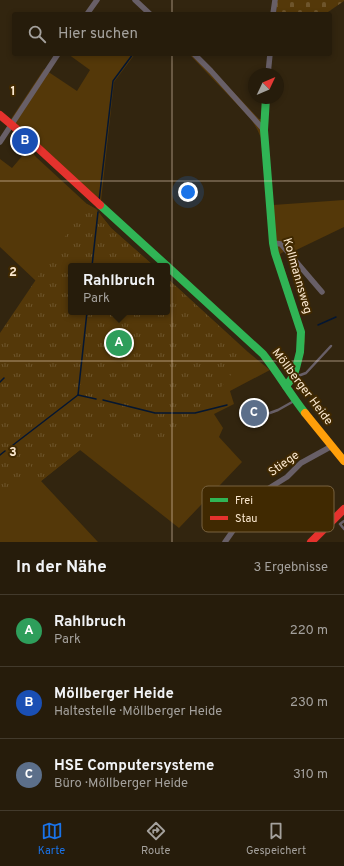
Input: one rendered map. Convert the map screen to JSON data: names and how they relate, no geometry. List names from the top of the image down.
{
  "streets": {
    "street": ["Kollmannsweg", "Möllberger Heide", "Stiege"]
  },
  "crossings": [
    ["Kollmannsweg", "Möllberger Heide"],
    ["Möllberger Heide", "Stiege"]
  ],
  "legend": ["Frei", "Stau"],
  "north": "top right",
  "page": {
    "search": "Hier suchen",
    "pins": ["B", "A", "C"],
    "popup": ["Rahlbruch", "Park"],
    "heading": ["In der Nähe", "3 Ergebnisse"],
    "list": [
      {
        "mark": "A",
        "name": "Rahlbruch",
        "note": "Park",
        "value": "220 m"
      },
      {
        "mark": "B",
        "name": "Möllberger Heide",
        "note": "Haltestelle · Möllberger Heide",
        "value": "230 m"
      },
      {
        "mark": "C",
        "name": "HSE Computersysteme",
        "note": "Büro · Möllberger Heide",
        "value": "310 m"
      }
    ],
    "nav": ["Karte", "Route", "Gespeichert"]
  },
  "grid": {
    "rows": ["1", "2", "3"]
  }
}
